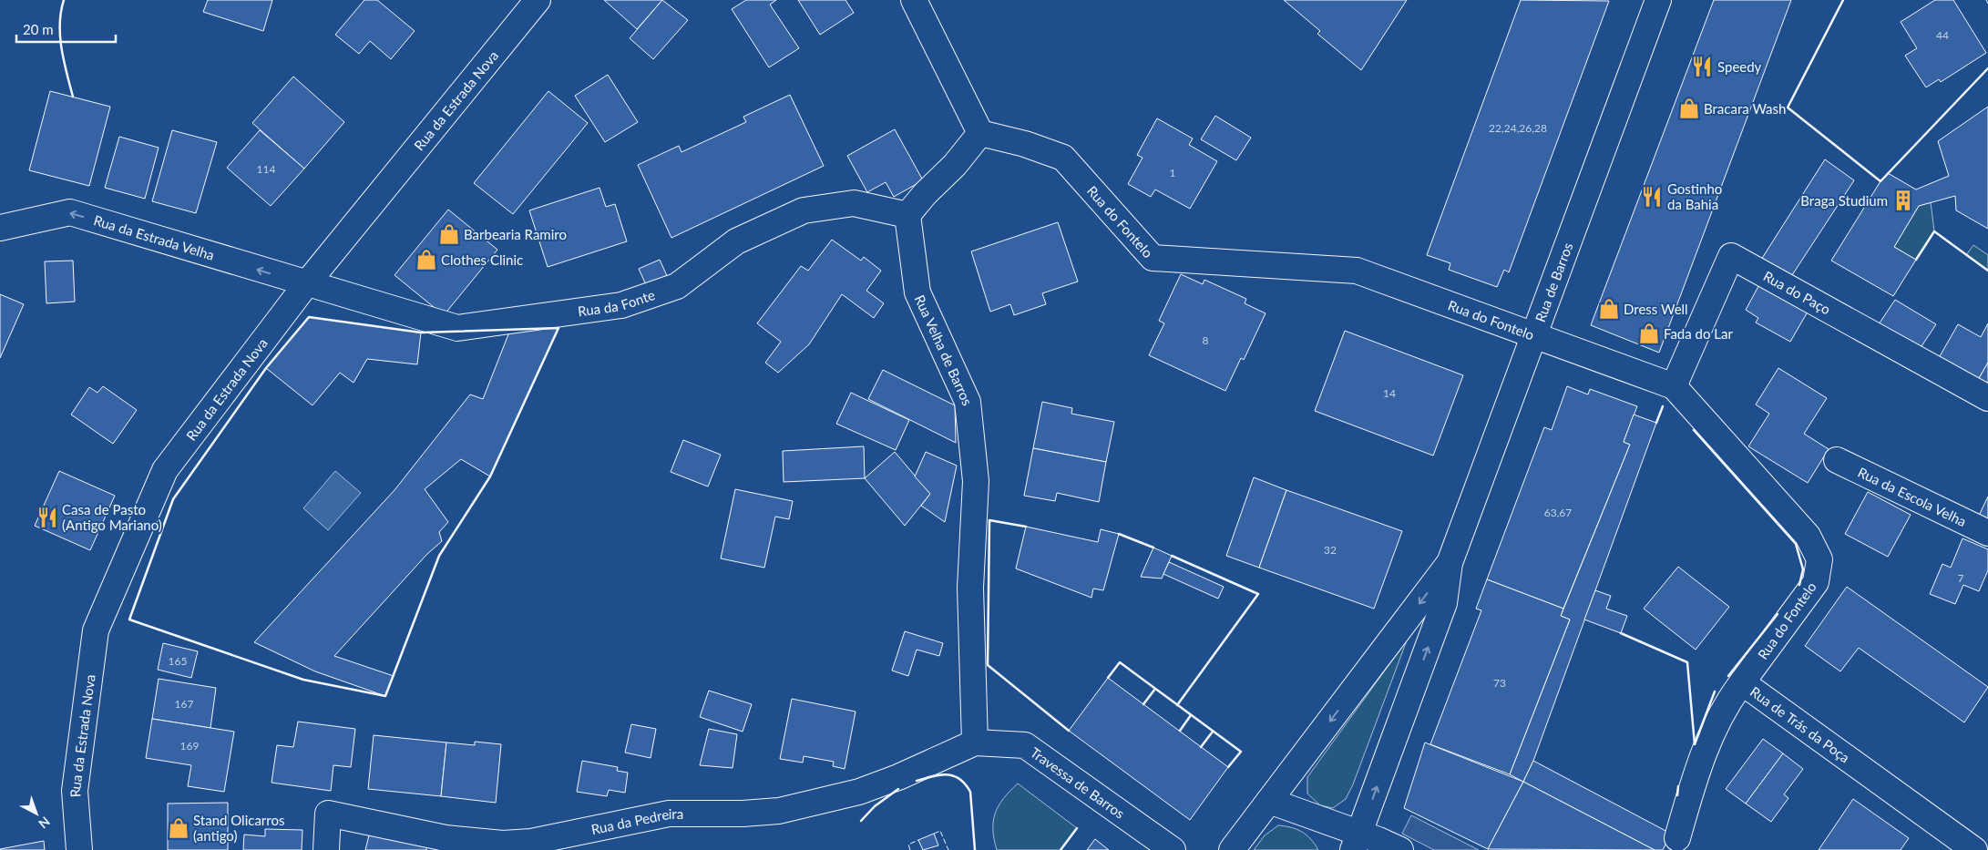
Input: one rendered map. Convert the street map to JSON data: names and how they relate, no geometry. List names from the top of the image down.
{
  "streets": {
    "street": [
      "Rua da Estrada Nova",
      "Rua do Fontelo",
      "Rua da Estrada Velha",
      "Rua de Barros",
      "Rua do Paço",
      "Rua da Fonte",
      "Rua Velha de Barros",
      "Rua da Escola Velha",
      "Rua de Trás da Poça",
      "Travessa de Barros",
      "Rua da Pedreira"
    ]
  },
  "crossings": [
    ["Rua da Estrada Nova", "Rua da Estrada Velha"],
    ["Rua da Estrada Nova", "Rua da Fonte"],
    ["Rua do Fontelo", "Rua de Barros"],
    ["Rua do Fontelo", "Rua do Paço"],
    ["Rua do Fontelo", "Rua de Trás da Poça"],
    ["Rua da Estrada Velha", "Rua da Fonte"],
    ["Rua da Fonte", "Rua Velha de Barros"],
    ["Rua Velha de Barros", "Travessa de Barros"],
    ["Rua Velha de Barros", "Rua da Pedreira"],
    ["Travessa de Barros", "Rua da Pedreira"]
  ],
  "one_way": ["Rua da Estrada Velha"],
  "places": {
    "restaurant": ["Speedy", "Gostinho da Bahia", "Casa de Pasto (Antigo Mariano)"],
    "shop": [
      "Bracara Wash",
      "Barbearia Ramiro",
      "Clothes Clinic",
      "Dress Well",
      "Fada do Lar",
      "Stand Olicarros (antigo)"
    ],
    "building": ["Braga Studium"]
  },
  "house_numbers": [
    "44",
    "22,24,26,28",
    "114",
    "1",
    "8",
    "14",
    "63,67",
    "32",
    "7",
    "165",
    "73",
    "167",
    "169"
  ],
  "scale_bar": "20 m",
  "north": "bottom right"
}
